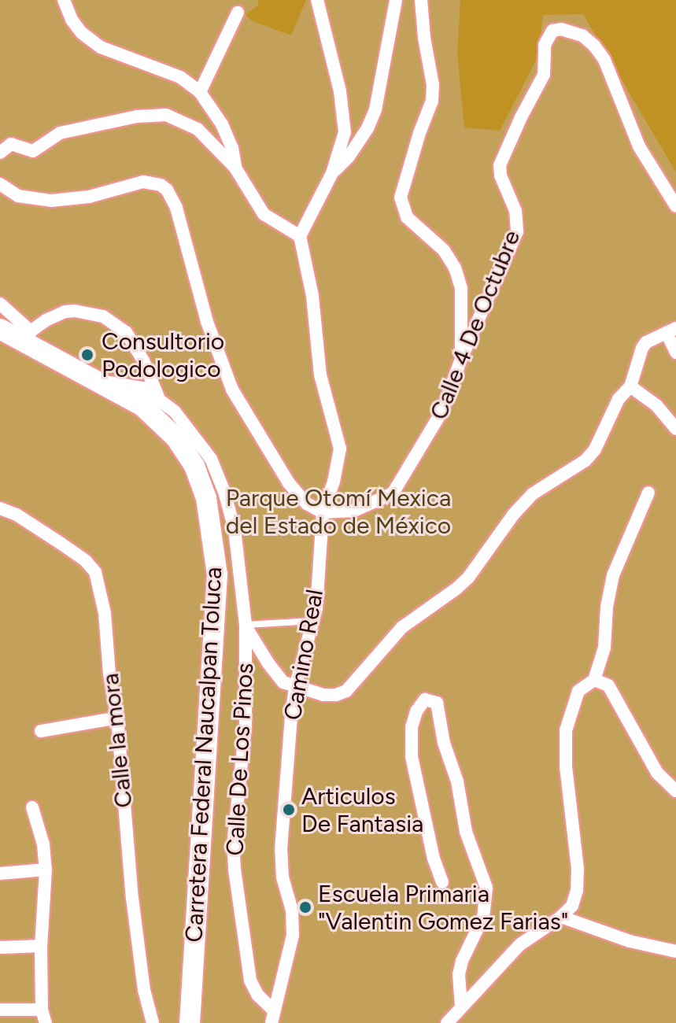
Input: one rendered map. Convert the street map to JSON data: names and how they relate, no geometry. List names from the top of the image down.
{
  "streets": {
    "main road": ["Carretera Federal Naucalpan Toluca"],
    "street": [
      "Calle 4 De Octubre",
      "Camino Real",
      "Calle la mora",
      "Calle De Los Pinos"
    ]
  },
  "crossings": [
    ["Calle 4 De Octubre", "Camino Real"],
    ["Camino Real", "Calle De Los Pinos"],
    ["Carretera Federal Naucalpan Toluca", "Calle De Los Pinos"]
  ],
  "parks": ["Parque Otomí Mexica del Estado de México"],
  "places": ["Consultorio Podologico", "Articulos De Fantasia", "Escuela Primaria \"Valentin Gomez Farias\""]
}
